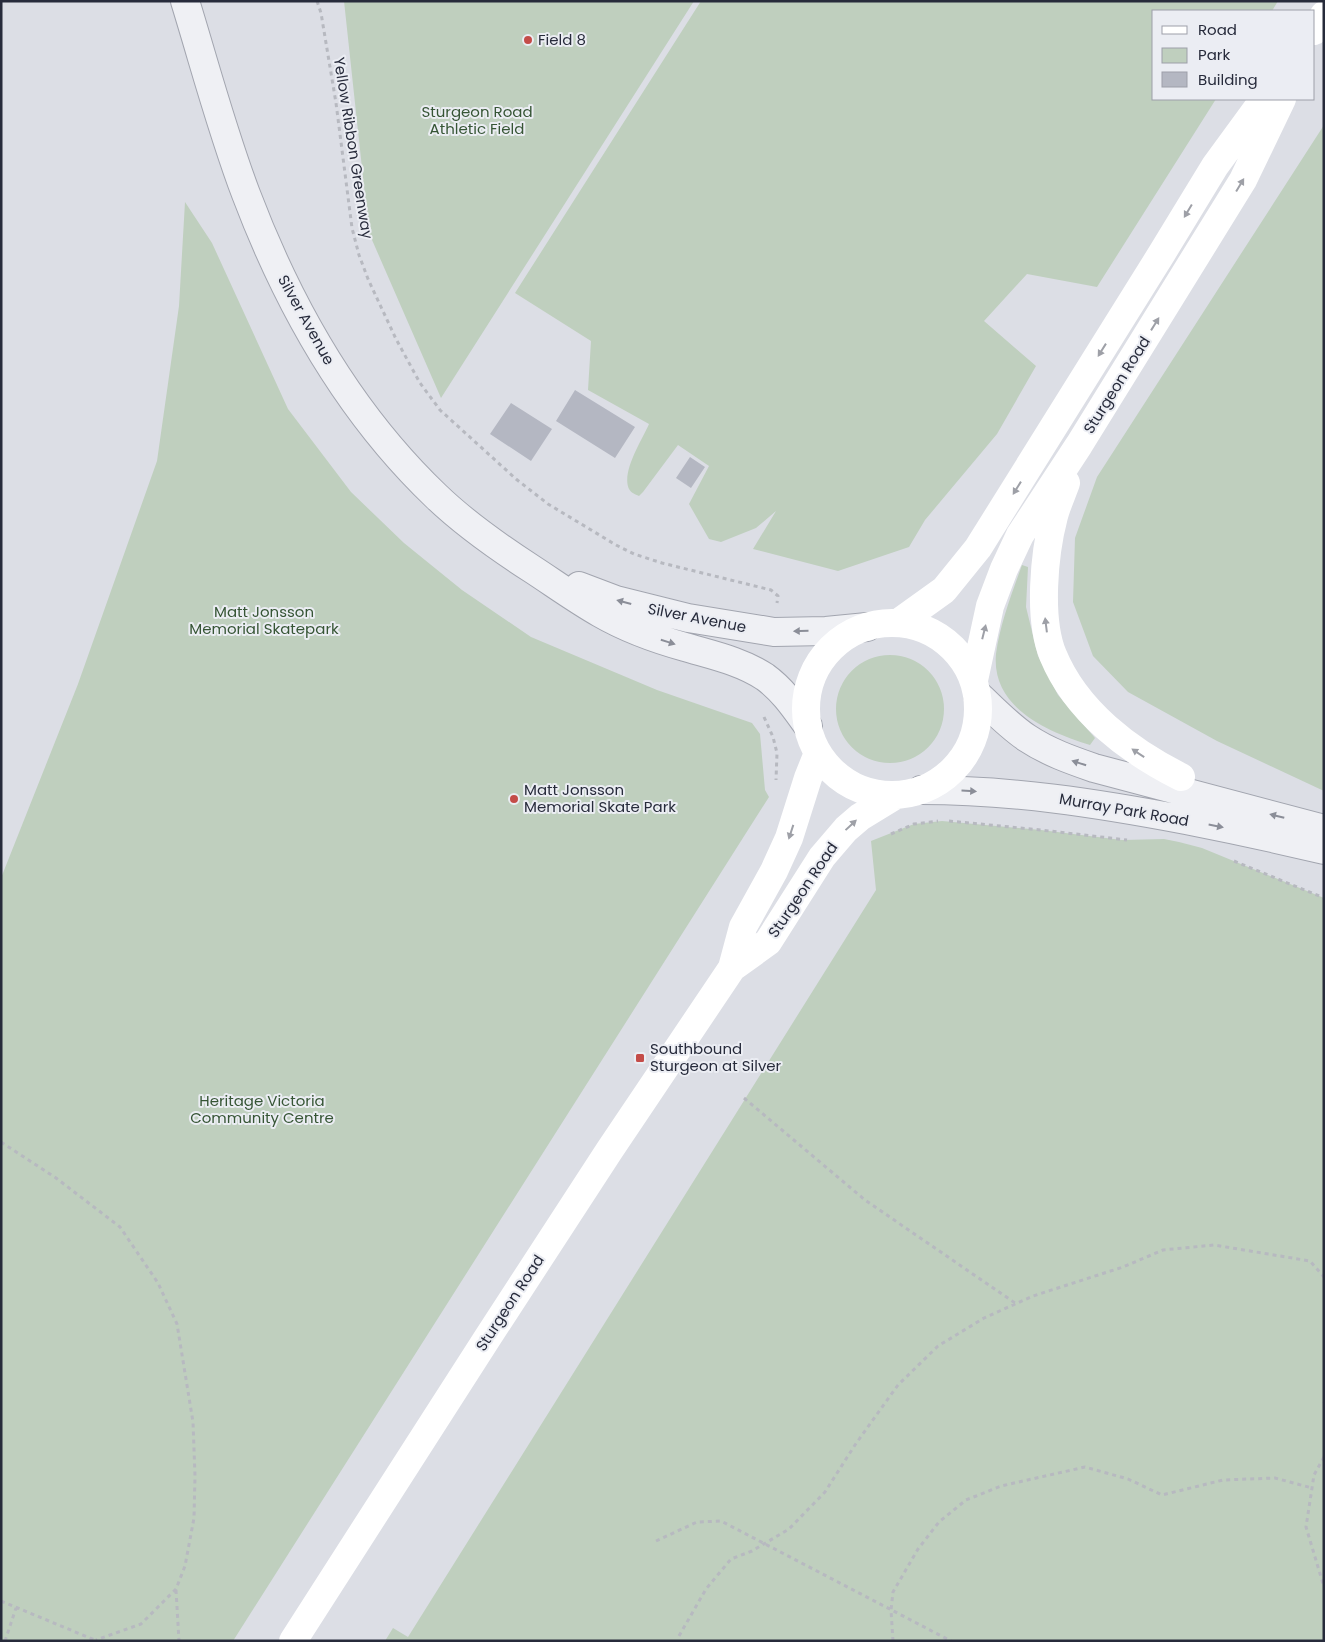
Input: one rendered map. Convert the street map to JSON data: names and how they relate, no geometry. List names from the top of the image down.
{
  "streets": {
    "main road": ["Sturgeon Road"],
    "street": ["Silver Avenue", "Murray Park Road"],
    "path": ["Yellow Ribbon Greenway"]
  },
  "crossings": [
    ["Silver Avenue", "Sturgeon Road"],
    ["Silver Avenue", "Murray Park Road"],
    ["Sturgeon Road", "Murray Park Road"]
  ],
  "parks": ["Sturgeon Road Athletic Field", "Matt Jonsson Memorial Skatepark", "Heritage Victoria Community Centre"],
  "places": {
    "other": ["Field 8", "Matt Jonsson Memorial Skate Park"],
    "transit": ["Southbound Sturgeon at Silver"]
  },
  "legend": ["Road", "Park", "Building"]
}
